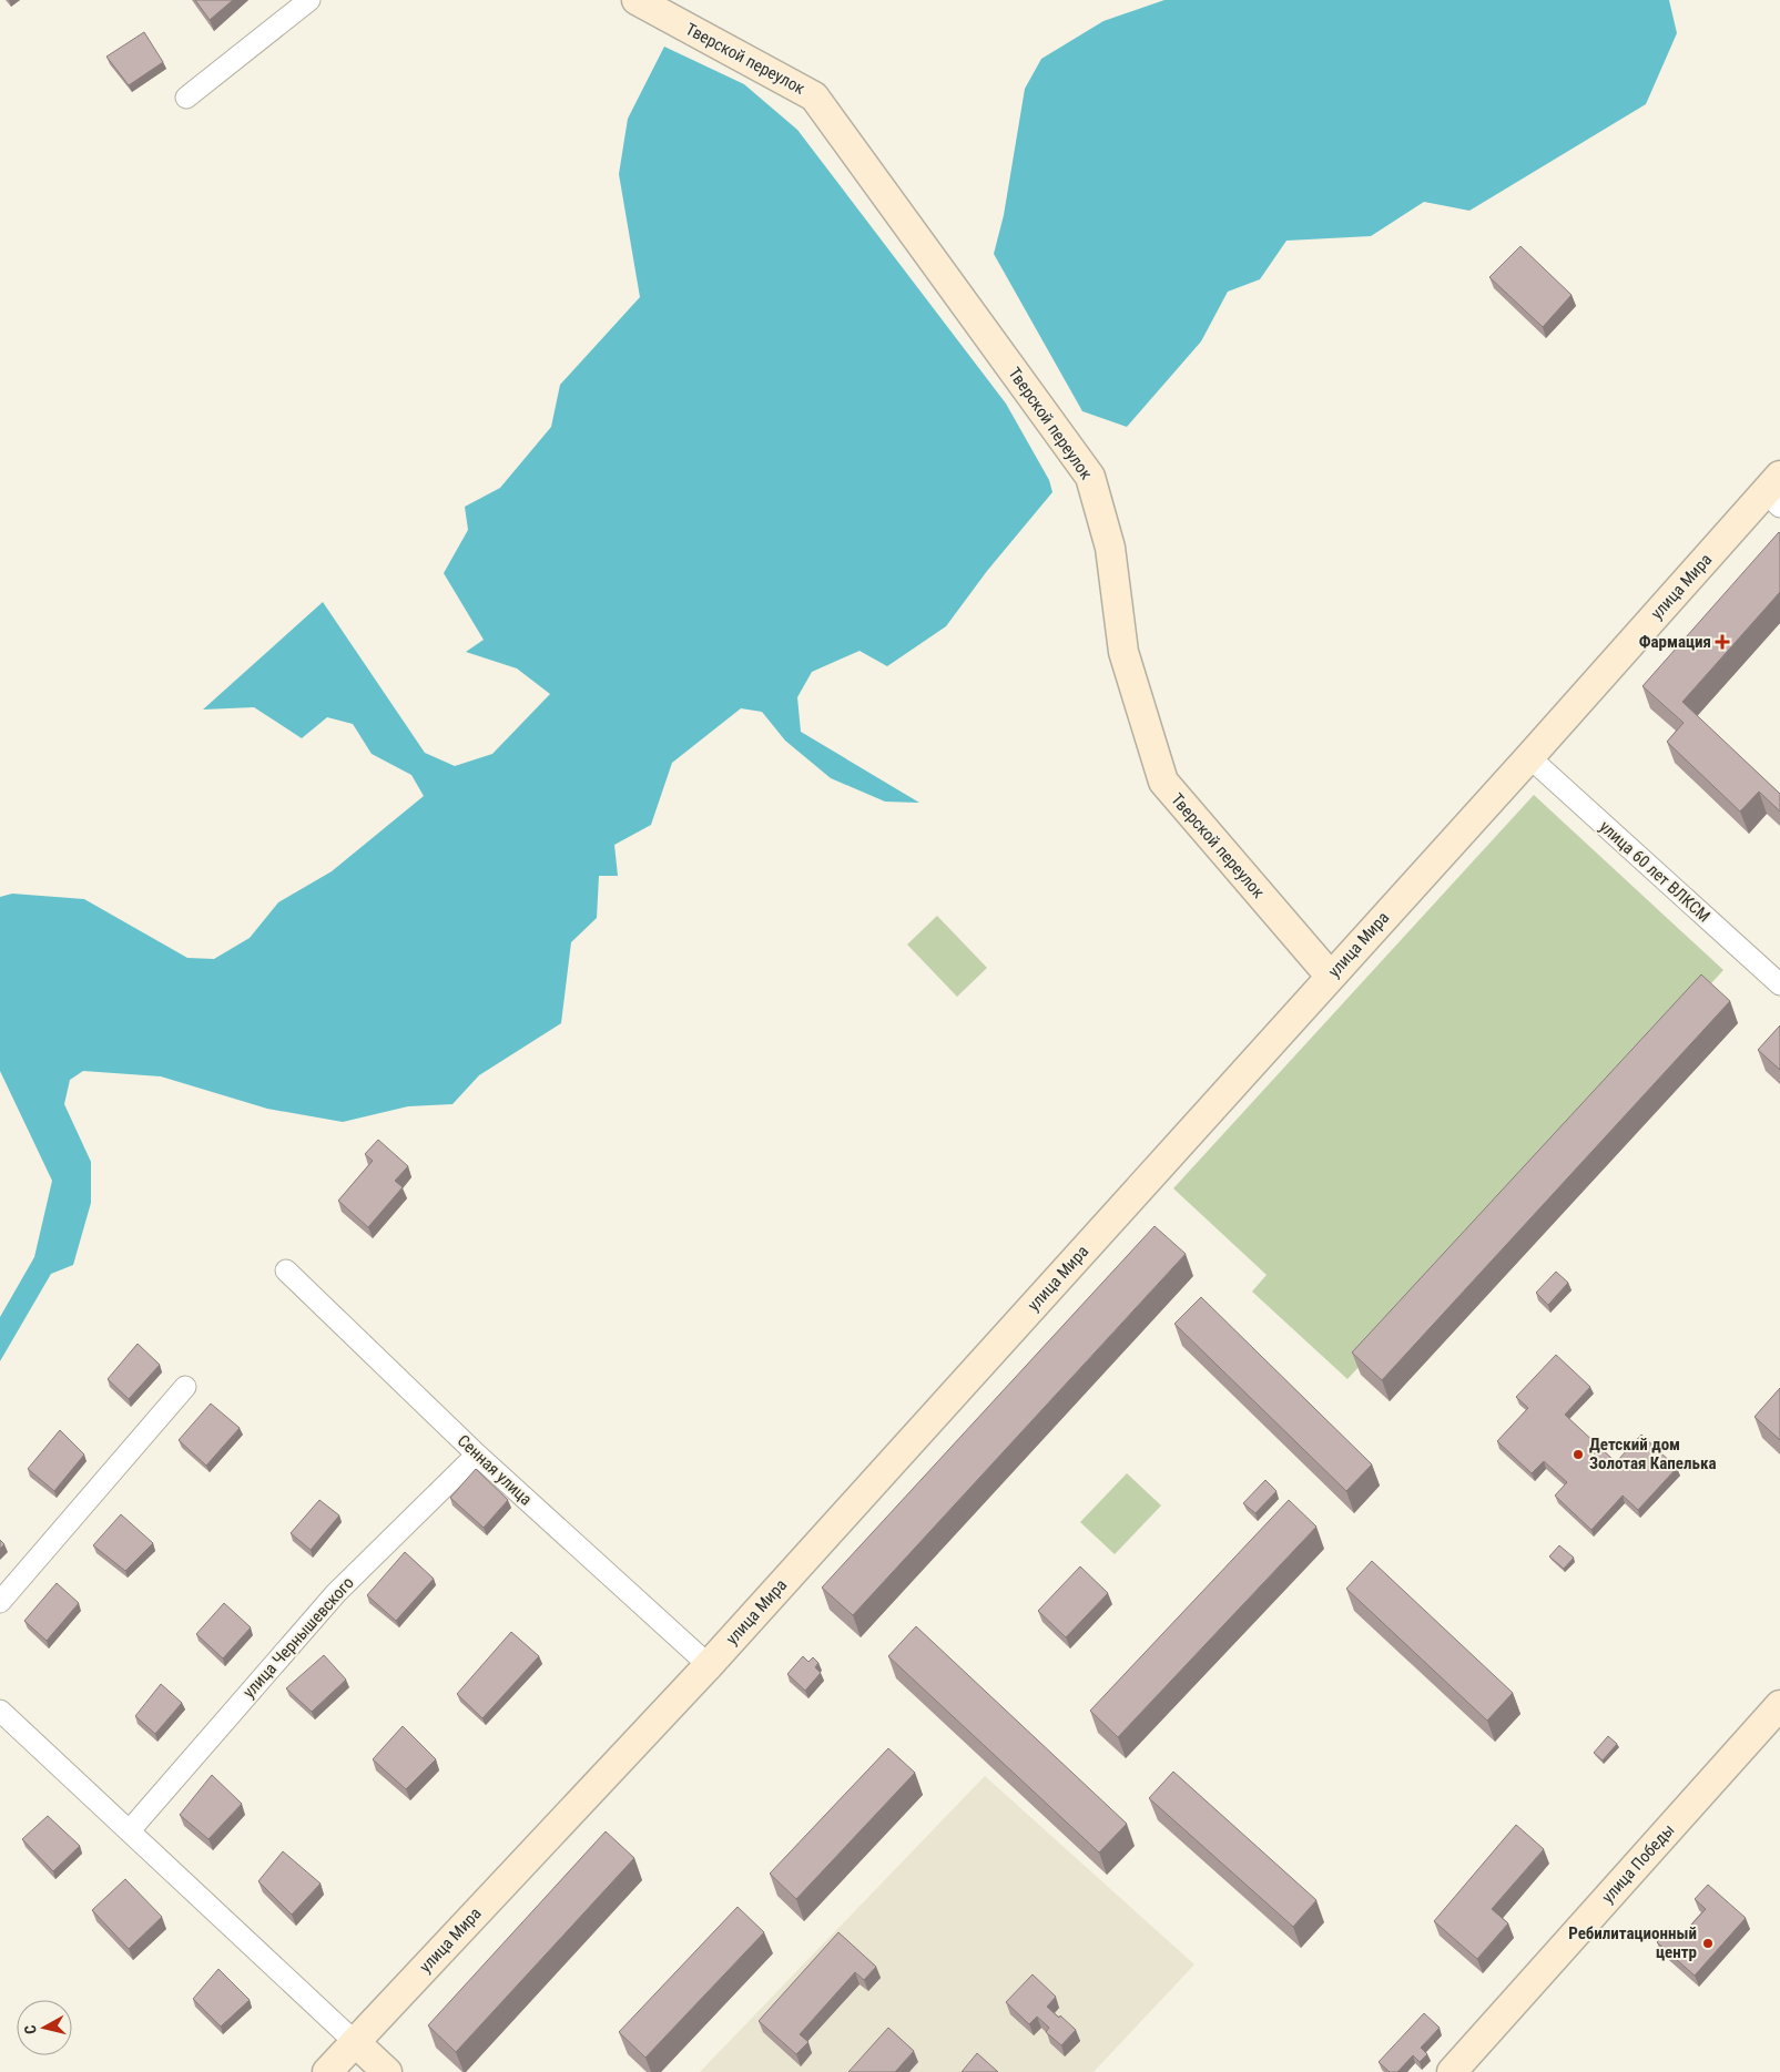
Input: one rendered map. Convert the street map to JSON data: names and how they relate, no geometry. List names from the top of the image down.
{
  "streets": {
    "street": [
      "Тверской переулок",
      "улица Мира",
      "улица 60 лет ВЛКСМ",
      "Сенная улица",
      "улица Чернышевского",
      "улица Победы"
    ]
  },
  "crossings": [
    ["Тверской переулок", "улица Мира"],
    ["улица Мира", "улица 60 лет ВЛКСМ"],
    ["улица Мира", "Сенная улица"],
    ["Сенная улица", "улица Чернышевского"]
  ],
  "places": {
    "health": ["Фармация"],
    "other": ["Детский дом Золотая Капелька", "Ребилитационный центр"]
  },
  "north": "left"
}
